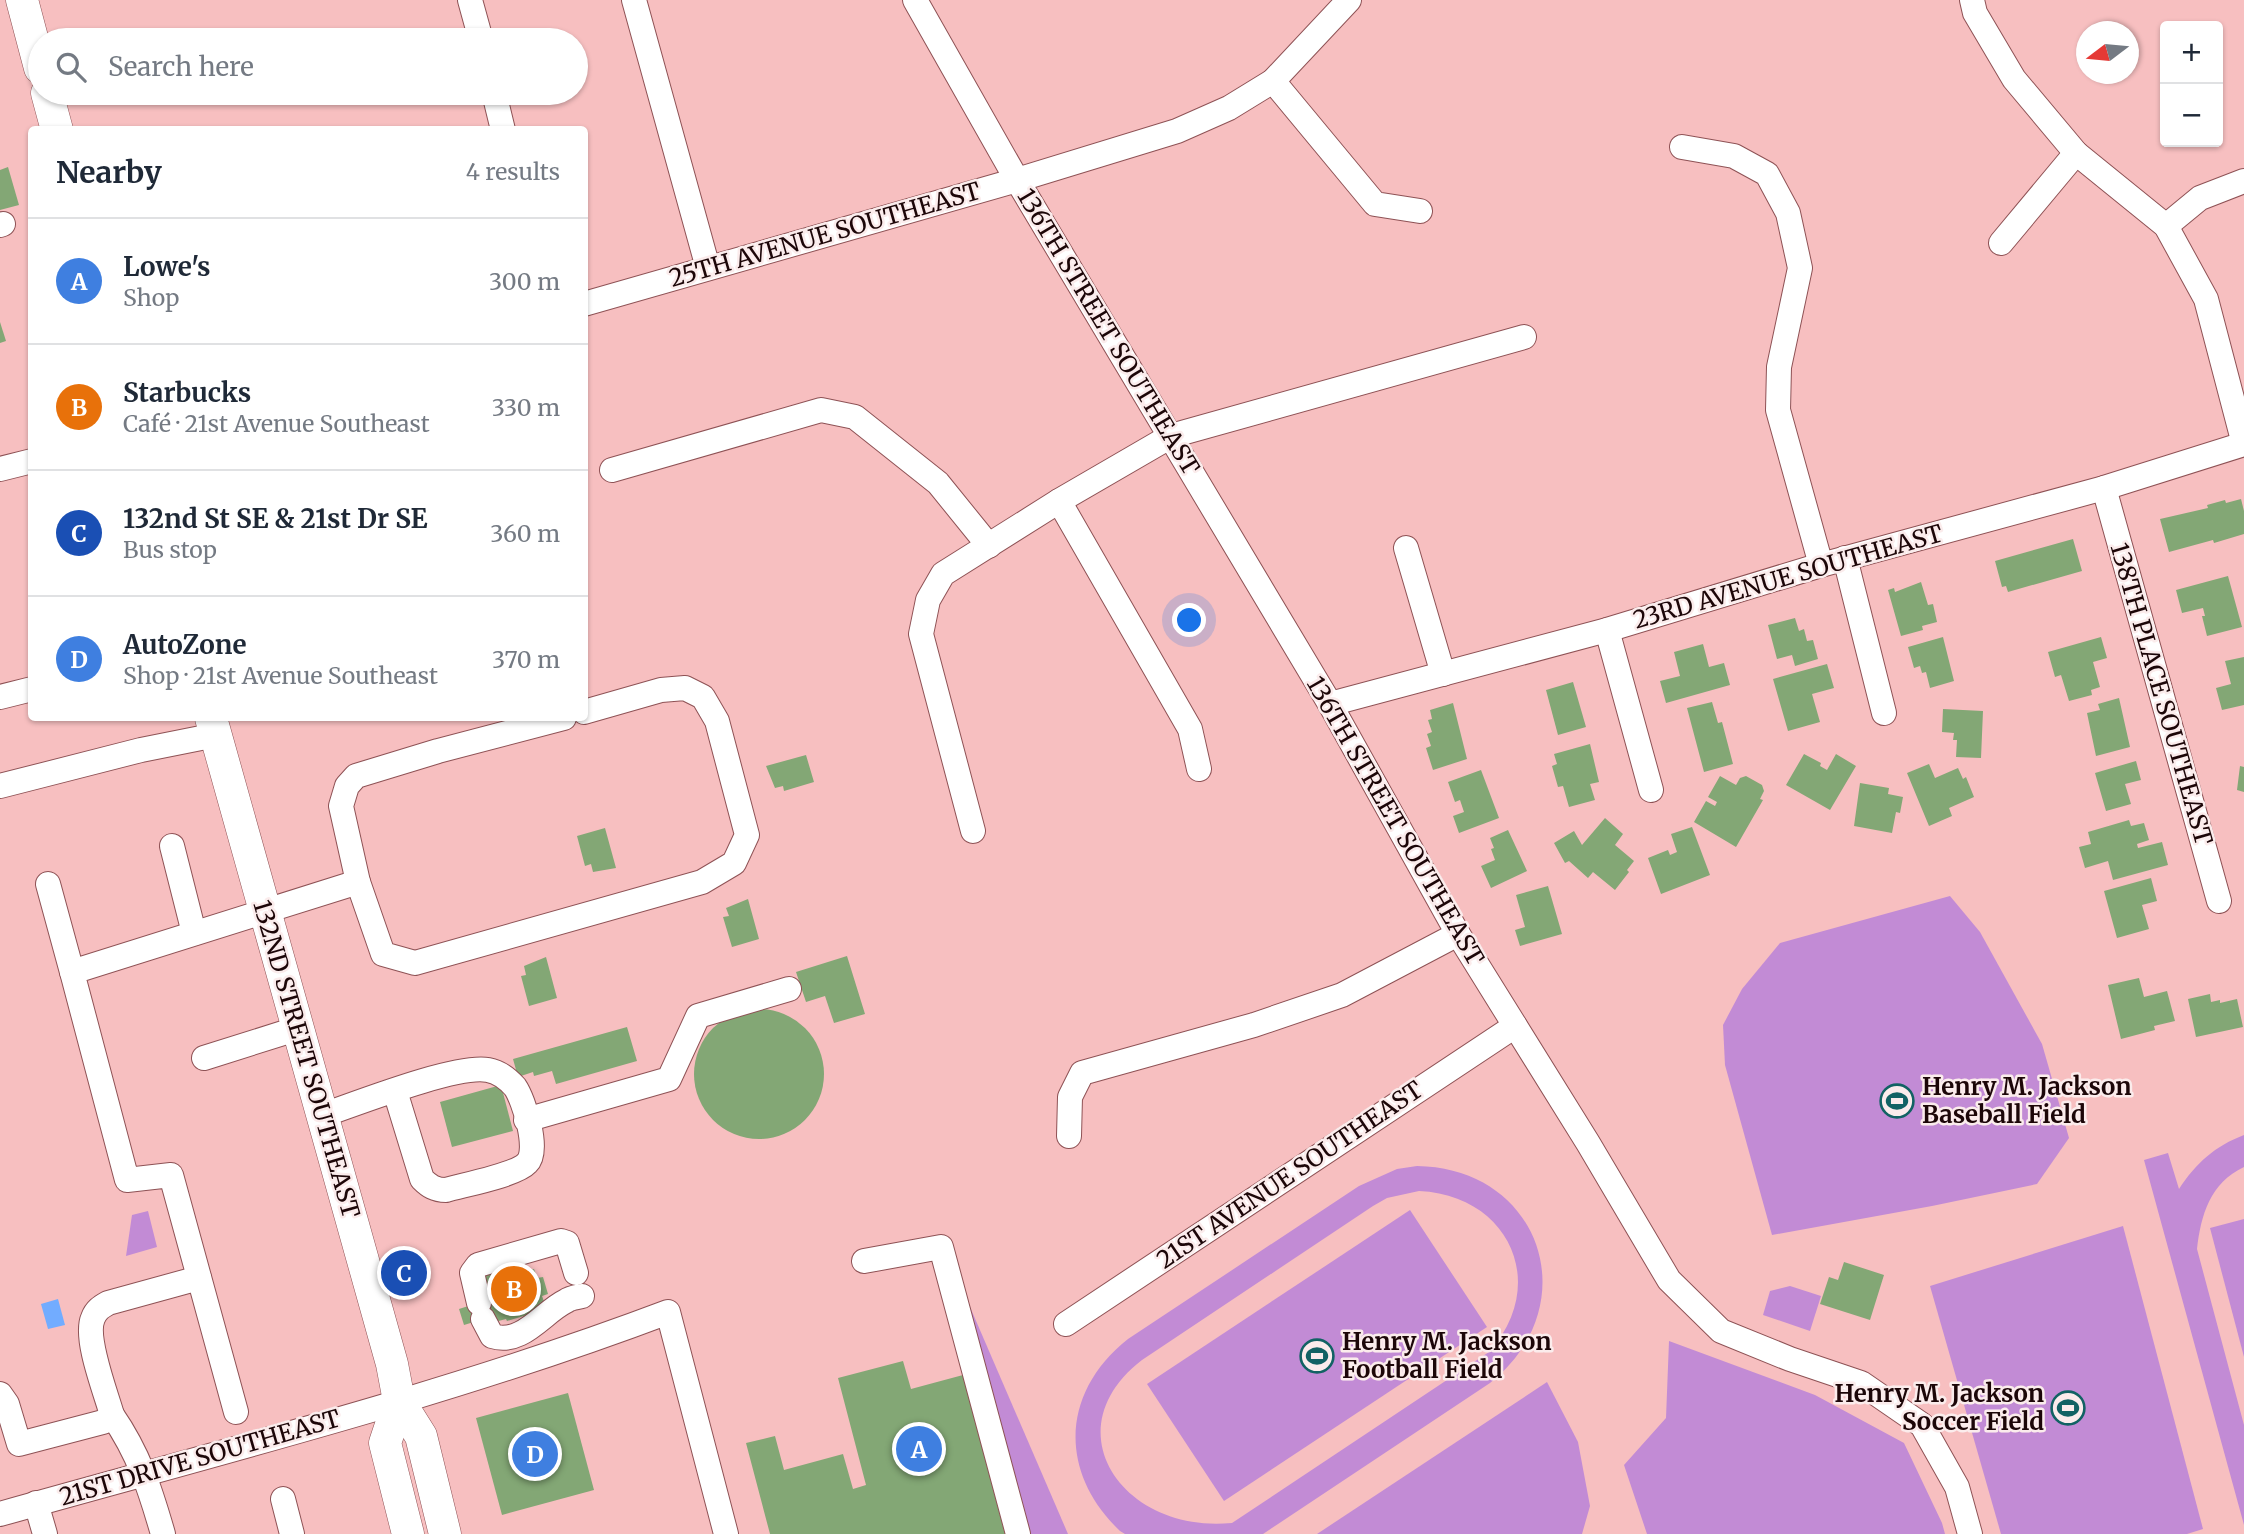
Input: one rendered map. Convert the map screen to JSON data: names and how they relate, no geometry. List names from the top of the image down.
{
  "streets": {
    "main road": ["132ND STREET SOUTHEAST"],
    "street": [
      "25TH AVENUE SOUTHEAST",
      "136TH STREET SOUTHEAST",
      "23RD AVENUE SOUTHEAST",
      "138TH PLACE SOUTHEAST",
      "21ST AVENUE SOUTHEAST",
      "21ST DRIVE SOUTHEAST"
    ]
  },
  "crossings": [
    ["25TH AVENUE SOUTHEAST", "136TH STREET SOUTHEAST"],
    ["136TH STREET SOUTHEAST", "23RD AVENUE SOUTHEAST"],
    ["136TH STREET SOUTHEAST", "21ST AVENUE SOUTHEAST"],
    ["23RD AVENUE SOUTHEAST", "138TH PLACE SOUTHEAST"],
    ["132ND STREET SOUTHEAST", "21ST DRIVE SOUTHEAST"]
  ],
  "places": {
    "sports": ["Henry M. Jackson Baseball Field", "Henry M. Jackson Football Field", "Henry M. Jackson Soccer Field"]
  },
  "north": "left",
  "page": {
    "map_buttons": ["+", "−"],
    "search": "Search here",
    "heading": ["Nearby", "4 results"],
    "list": [
      {
        "mark": "A",
        "name": "Lowe's",
        "note": "Shop",
        "value": "300 m"
      },
      {
        "mark": "B",
        "name": "Starbucks",
        "note": "Café · 21st Avenue Southeast",
        "value": "330 m"
      },
      {
        "mark": "C",
        "name": "132nd St SE & 21st Dr SE",
        "note": "Bus stop",
        "value": "360 m"
      },
      {
        "mark": "D",
        "name": "AutoZone",
        "note": "Shop · 21st Avenue Southeast",
        "value": "370 m"
      }
    ],
    "pins": [
      "C",
      "B",
      "A",
      "D"
    ]
  }
}
